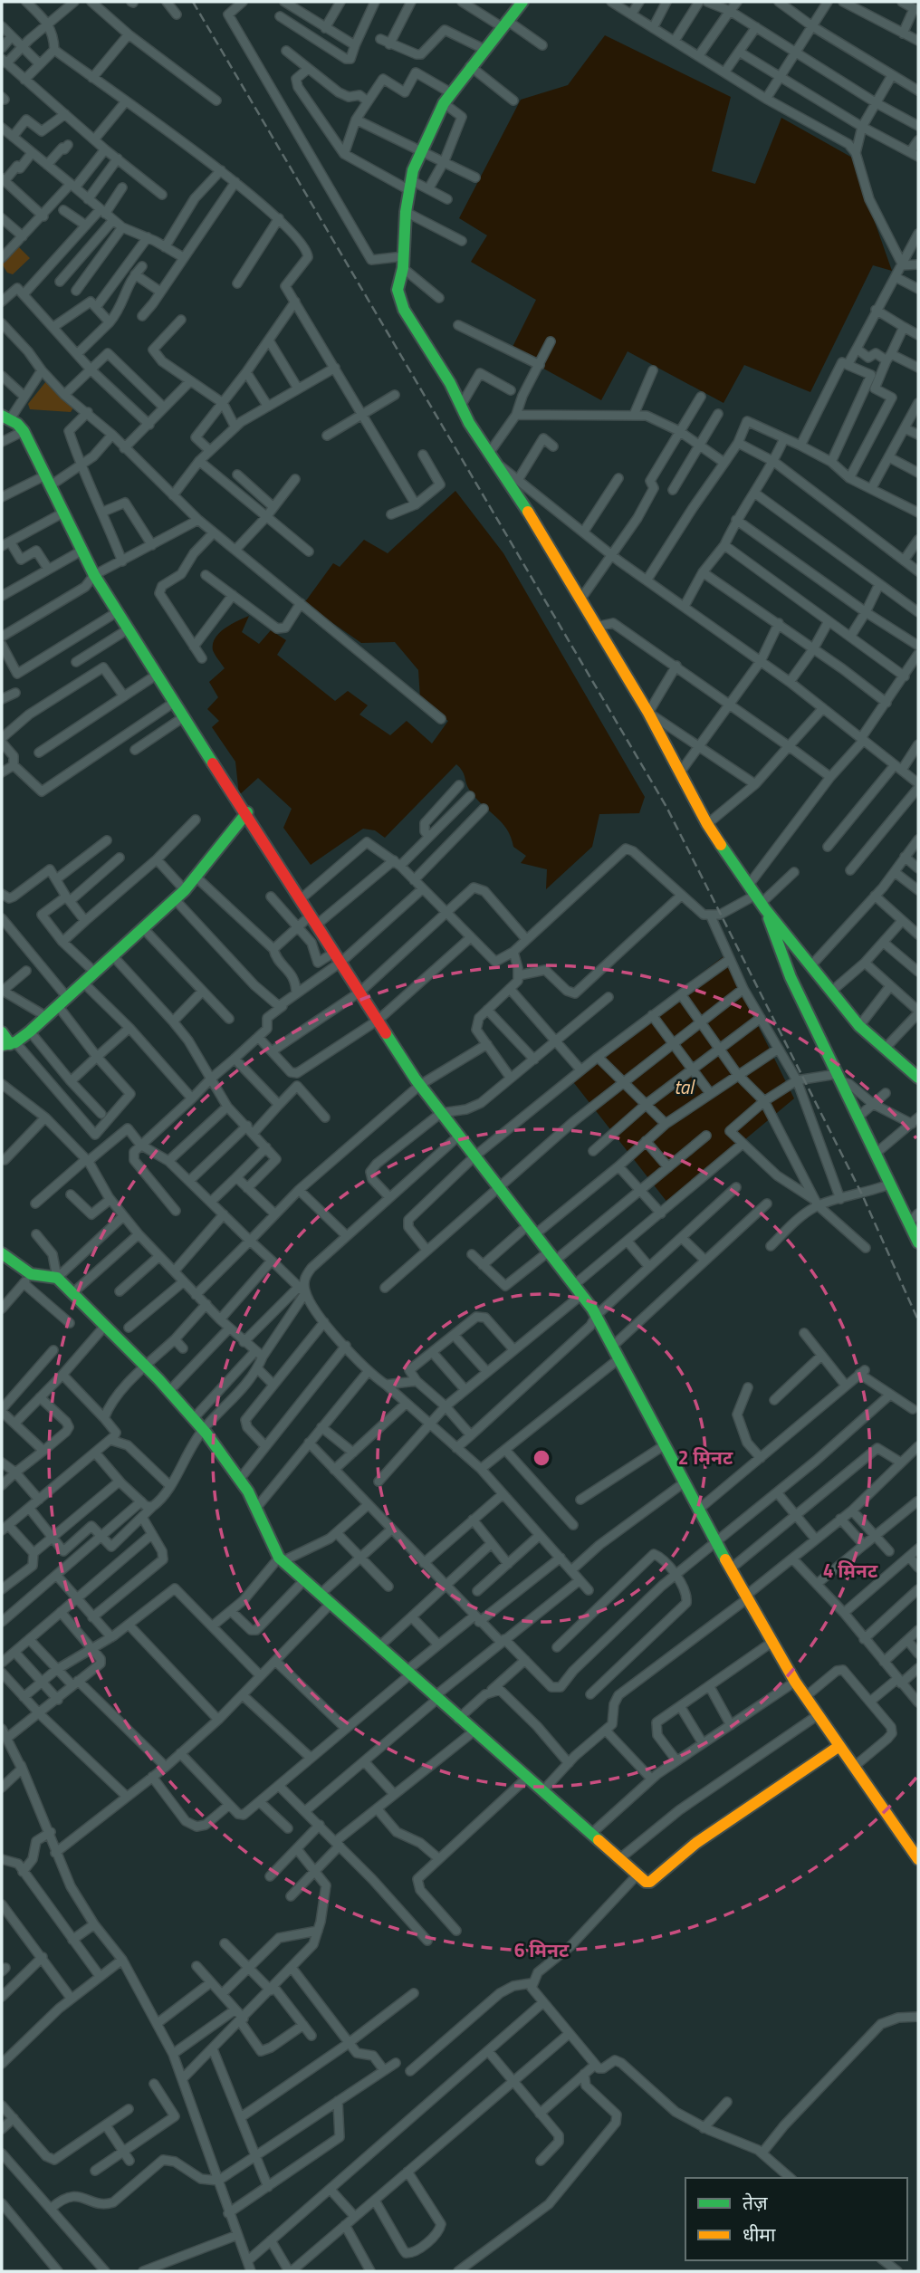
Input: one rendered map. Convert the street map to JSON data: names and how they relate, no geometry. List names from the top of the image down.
{
  "water": ["tal"],
  "legend": ["तेज़", "धीमा"],
  "rings": ["2 मिनट", "4 मिनट", "6 मिनट"]
}
